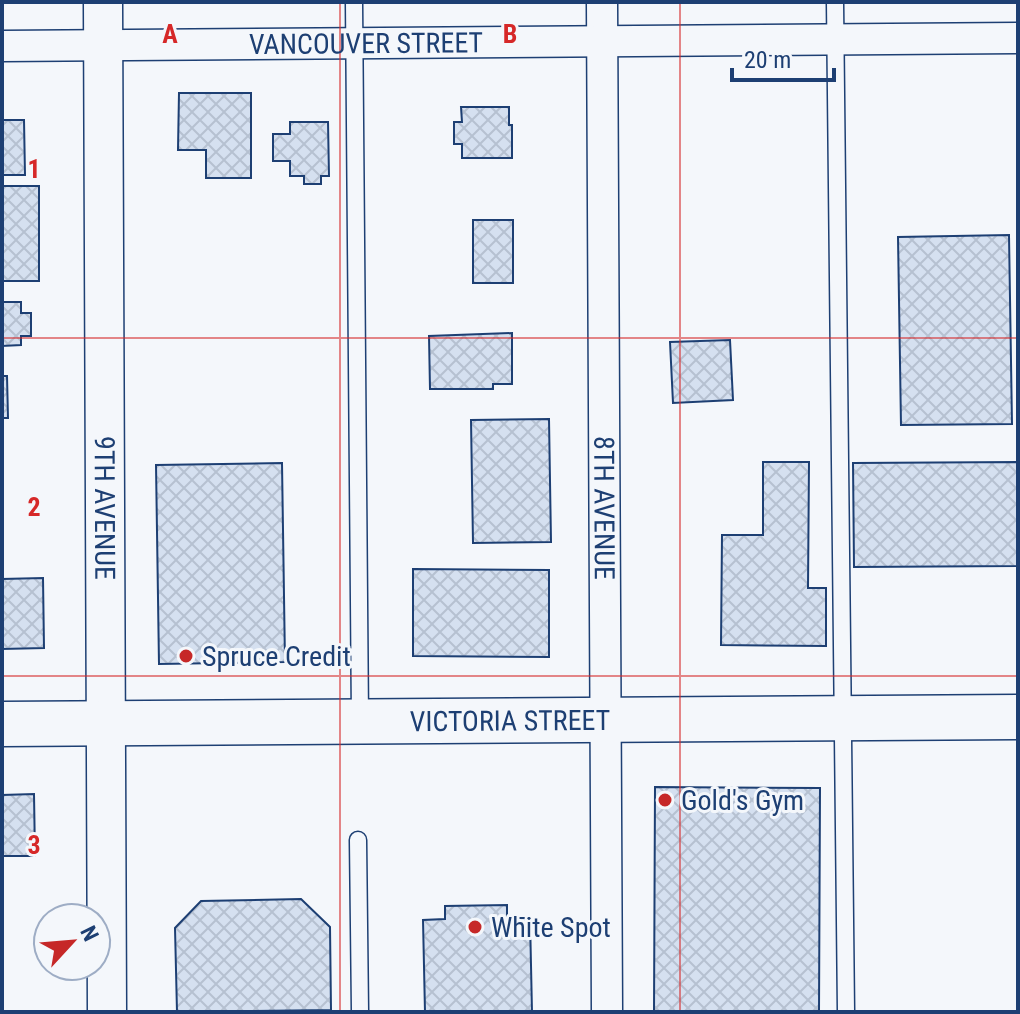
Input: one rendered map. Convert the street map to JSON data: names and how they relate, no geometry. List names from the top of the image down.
{
  "streets": {
    "highway": ["VICTORIA STREET"],
    "street": ["VANCOUVER STREET", "9TH AVENUE", "8TH AVENUE"]
  },
  "crossings": [
    ["VANCOUVER STREET", "9TH AVENUE"],
    ["VANCOUVER STREET", "8TH AVENUE"],
    ["9TH AVENUE", "VICTORIA STREET"],
    ["8TH AVENUE", "VICTORIA STREET"]
  ],
  "places": ["Spruce Credit", "Gold's Gym", "White Spot"],
  "scale_bar": "20 m",
  "north": "top right",
  "grid": {
    "columns": ["A", "B"],
    "rows": ["1", "2", "3"]
  }
}
